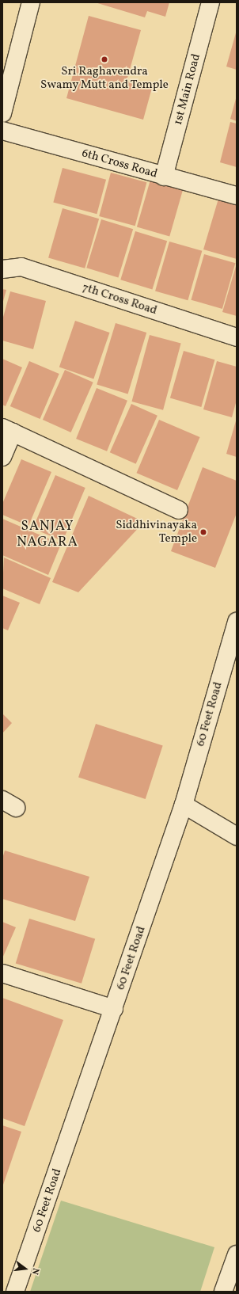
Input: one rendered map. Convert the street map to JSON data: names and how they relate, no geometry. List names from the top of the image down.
{
  "streets": {
    "street": [
      "1st Main Road",
      "6th Cross Road",
      "7th Cross Road",
      "60 Feet Road"
    ]
  },
  "crossings": [
    ["1st Main Road", "6th Cross Road"]
  ],
  "districts": ["SANJAY NAGARA"],
  "places": ["Sri Raghavendra Swamy Mutt and Temple", "Siddhivinayaka Temple"],
  "north": "right"
}
